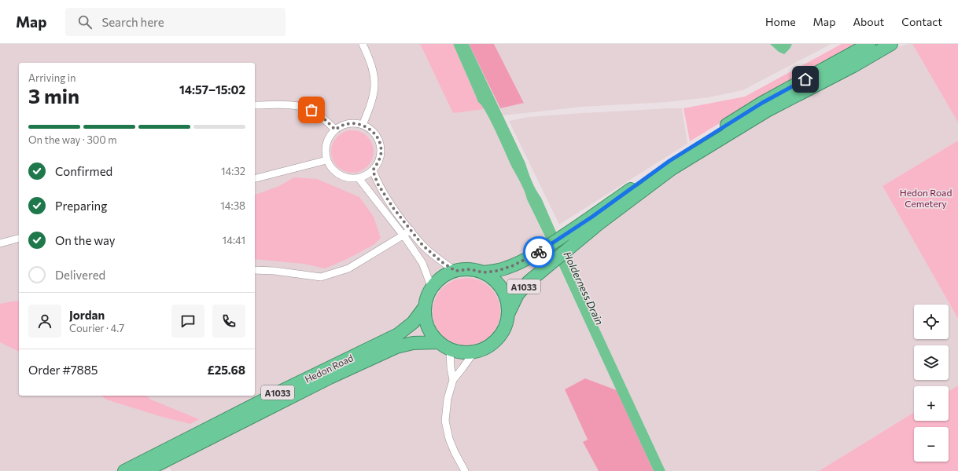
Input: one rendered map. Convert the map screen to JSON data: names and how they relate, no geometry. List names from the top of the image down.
{
  "streets": {
    "highway": ["A1033", "Hedon Road"]
  },
  "crossings": [
    ["A1033", "Hedon Road"]
  ],
  "water": ["Holderness Drain"],
  "parks": ["Hedon Road Cemetery"],
  "page": {
    "header": "Map",
    "search": "Search here",
    "nav": [
      "Home",
      "Map",
      "About",
      "Contact"
    ],
    "heading": ["3 min", "Arriving in", "14:57–15:02"],
    "panel": [
      "Jordan",
      "Courier · 4.7",
      "Order #7885",
      "£25.68"
    ],
    "bar": "On the way · 300 m",
    "list": [
      ["Confirmed", "14:32"],
      ["Preparing", "14:38"],
      ["On the way", "14:41"],
      "Delivered"
    ],
    "map_buttons": ["+", "−"]
  }
}
